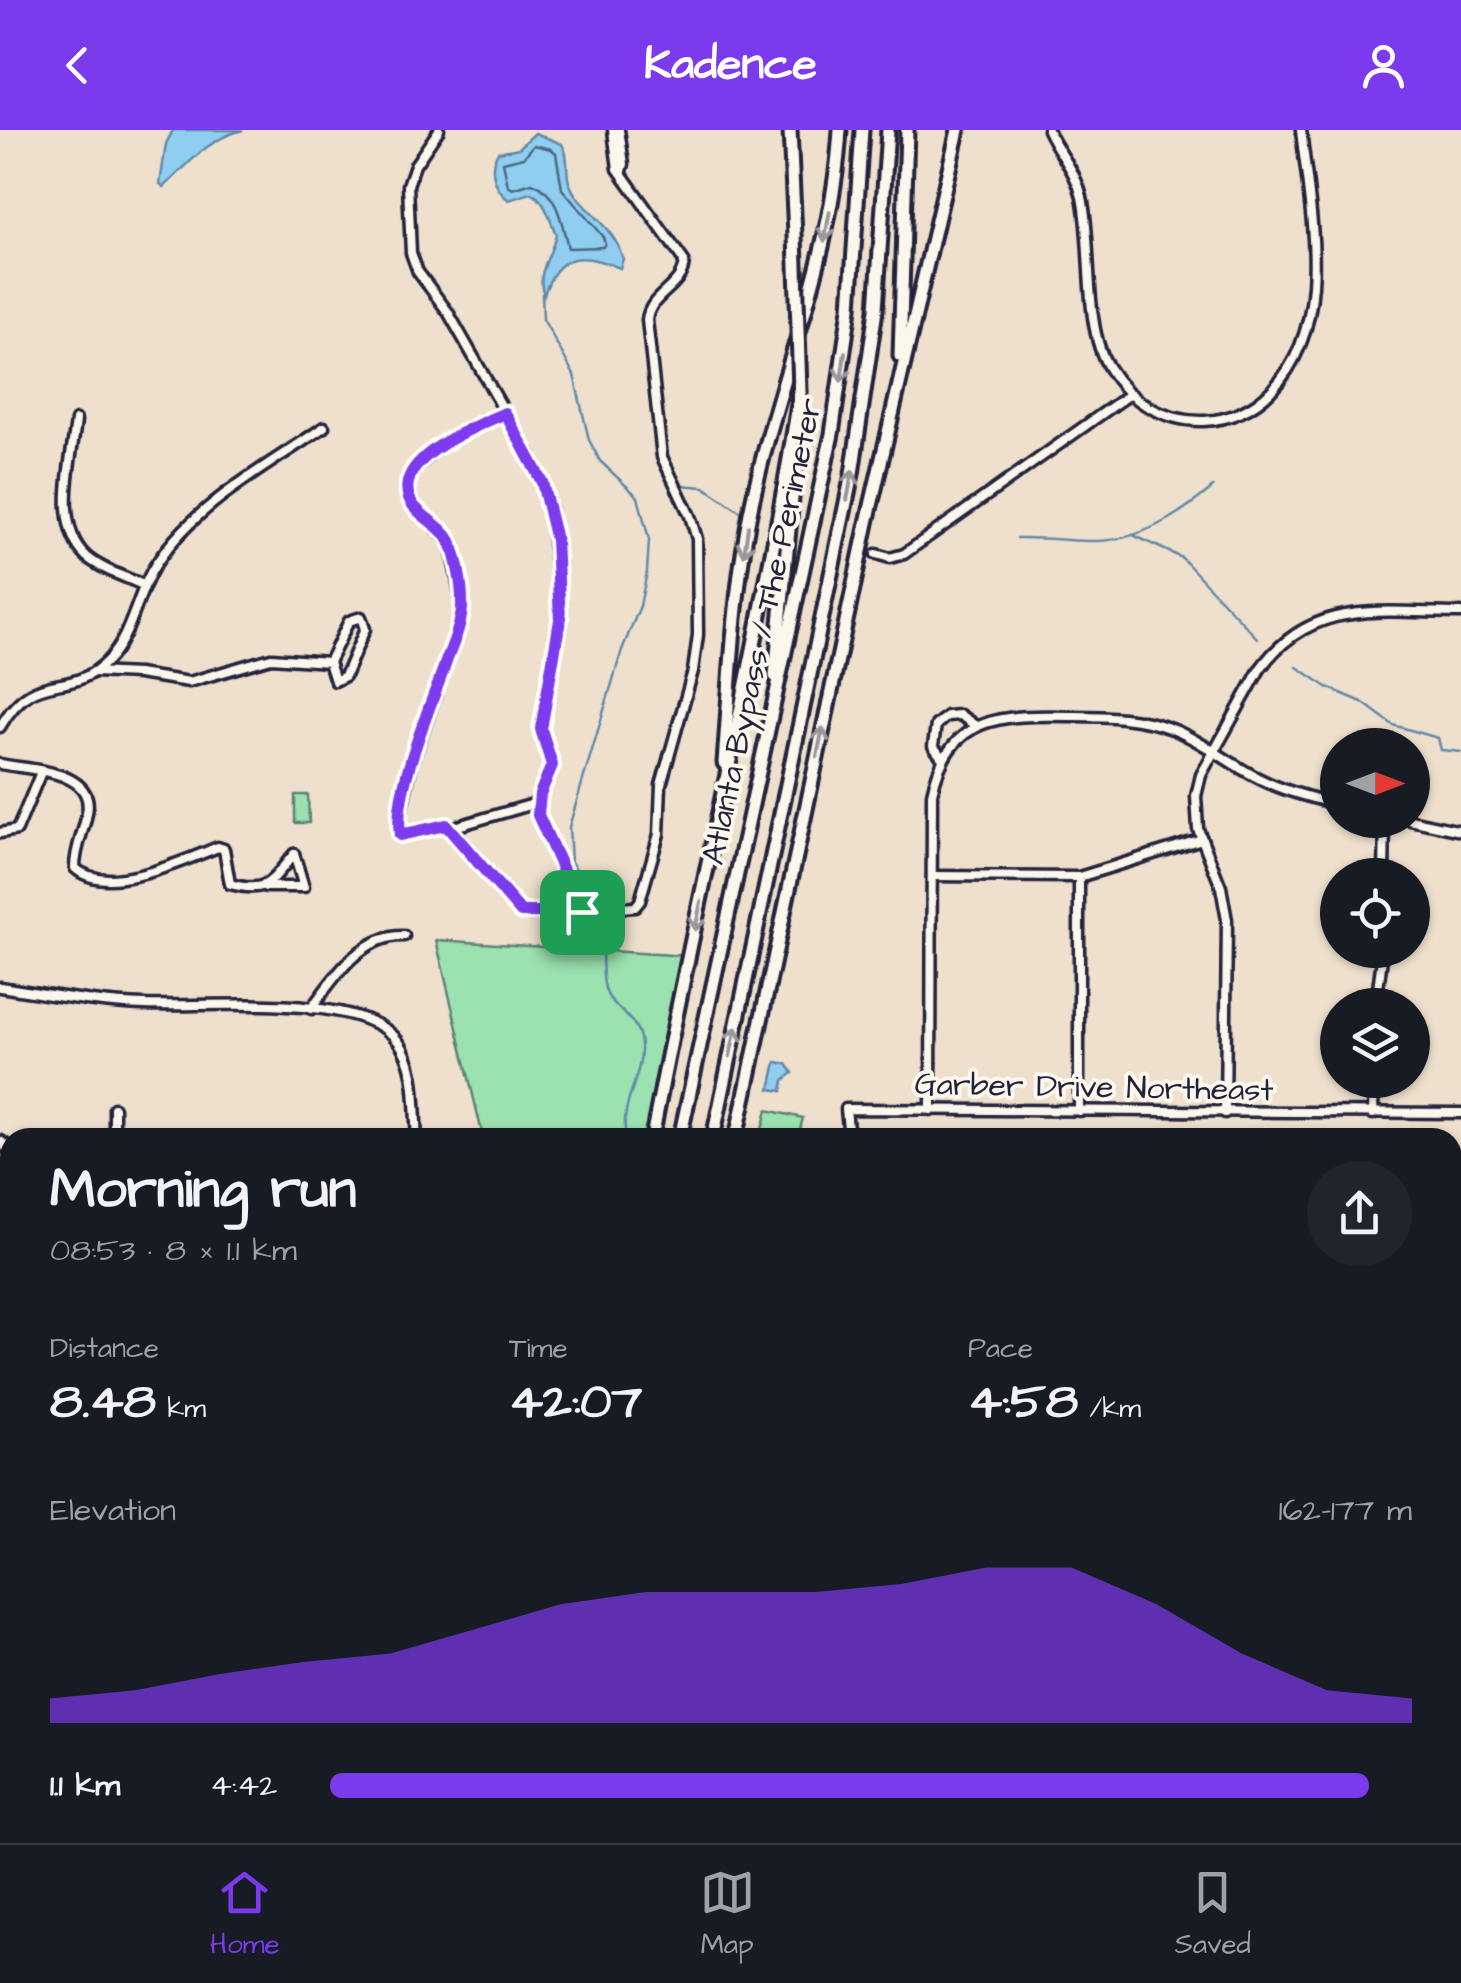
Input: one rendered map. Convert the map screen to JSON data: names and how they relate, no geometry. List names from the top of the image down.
{
  "streets": {
    "highway": ["Atlanta Bypass / The Perimeter"],
    "street": ["Garber Drive Northeast"]
  },
  "north": "right",
  "page": {
    "header": "Kadence",
    "heading": ["Morning run", "08:53 · 8 × 1.1 km"],
    "stats": [
      ["Distance", "8.48 km"],
      ["Time", "42:07"],
      ["Pace", "4:58 /km"]
    ],
    "chart": ["Elevation", "162–177 m"],
    "list": [
      {
        "name": "1.1 km",
        "note": "4:42"
      }
    ],
    "tabs": ["Home", "Map", "Saved"]
  }
}
